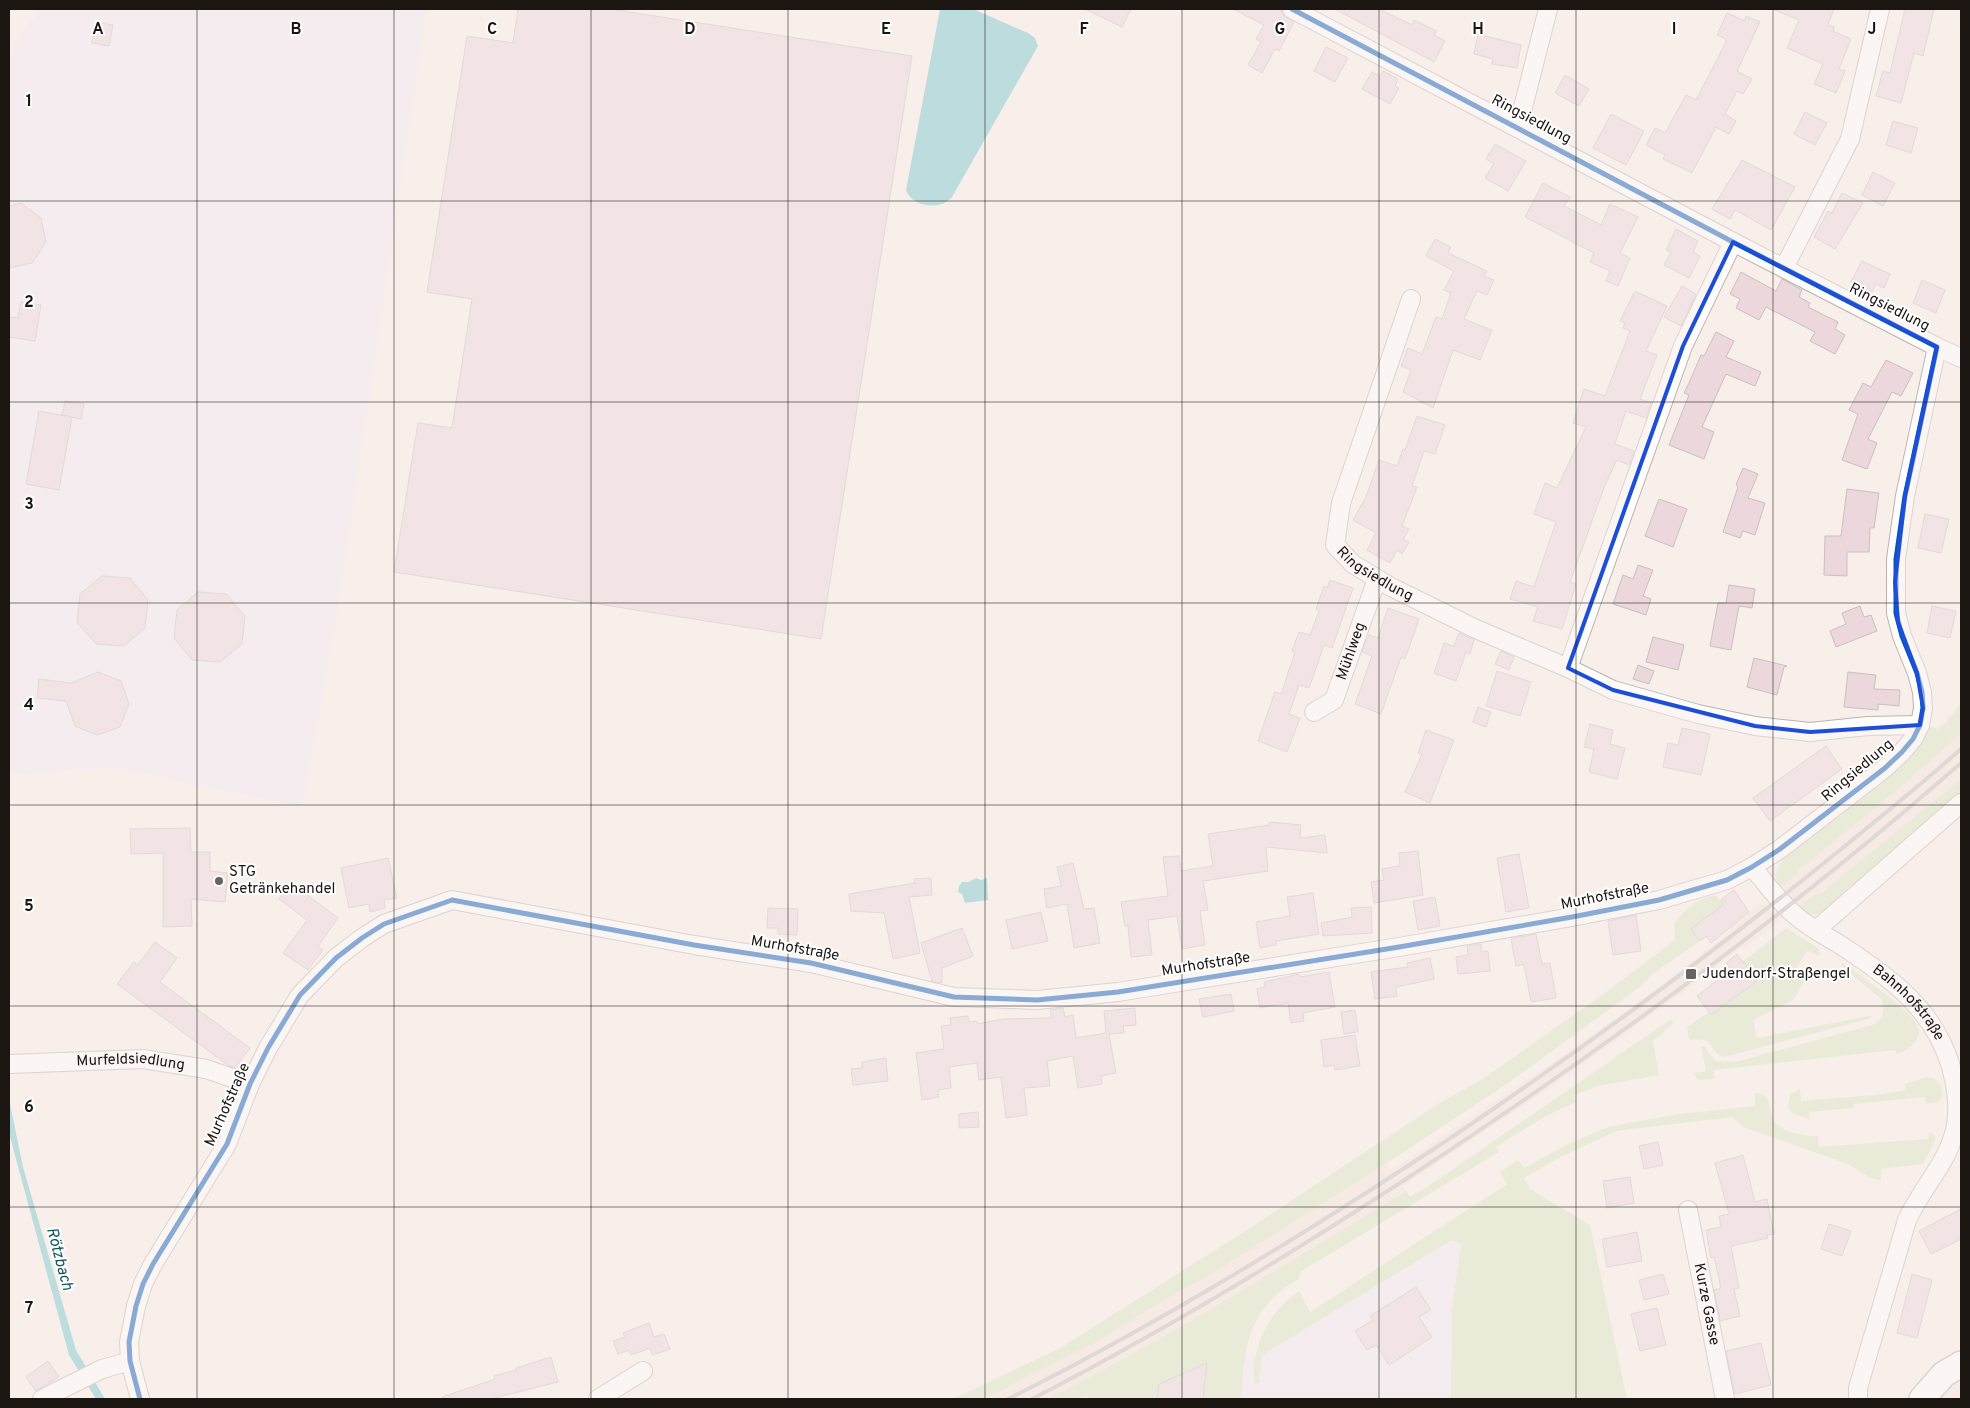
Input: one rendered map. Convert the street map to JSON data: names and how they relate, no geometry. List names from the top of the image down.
{
  "streets": {
    "street": [
      "Ringsiedlung",
      "Mühlweg",
      "Murhofstraße",
      "Bahnhofstraße",
      "Murfeldsiedlung",
      "Kurze Gasse"
    ]
  },
  "crossings": [
    ["Ringsiedlung", "Mühlweg"],
    ["Ringsiedlung", "Murhofstraße"],
    ["Murhofstraße", "Murfeldsiedlung"]
  ],
  "water": ["Rötzbach"],
  "places": {
    "other": ["STG Getränkehandel"],
    "transit": ["Judendorf-Straßengel"]
  },
  "grid": {
    "columns": [
      "A",
      "B",
      "C",
      "D",
      "E",
      "F",
      "G",
      "H",
      "I",
      "J"
    ],
    "rows": [
      "1",
      "2",
      "3",
      "4",
      "5",
      "6",
      "7"
    ]
  }
}
